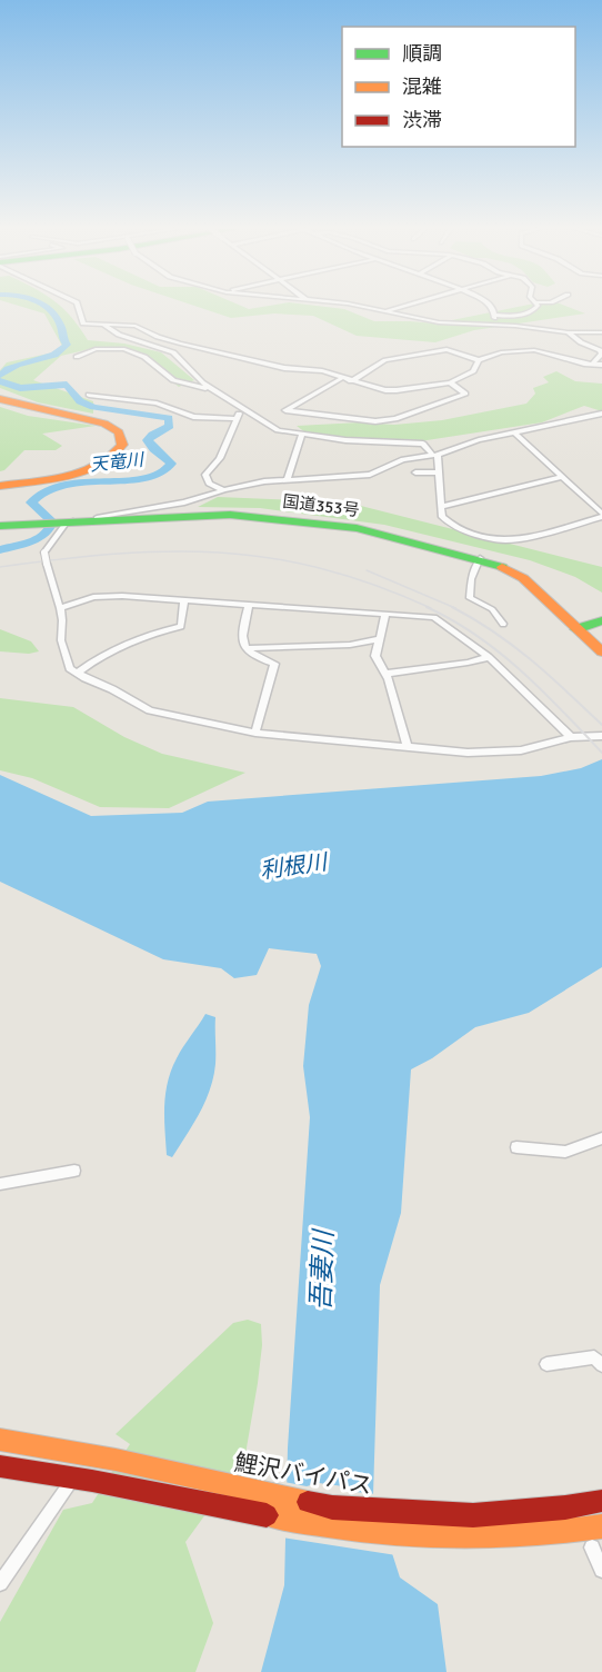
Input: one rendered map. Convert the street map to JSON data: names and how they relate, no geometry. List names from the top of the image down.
{
  "streets": {
    "main road": ["国道353号", "鯉沢バイパス"]
  },
  "water": ["天竜川", "利根川", "吾妻川"],
  "legend": ["順調", "混雑", "渋滞"]
}
